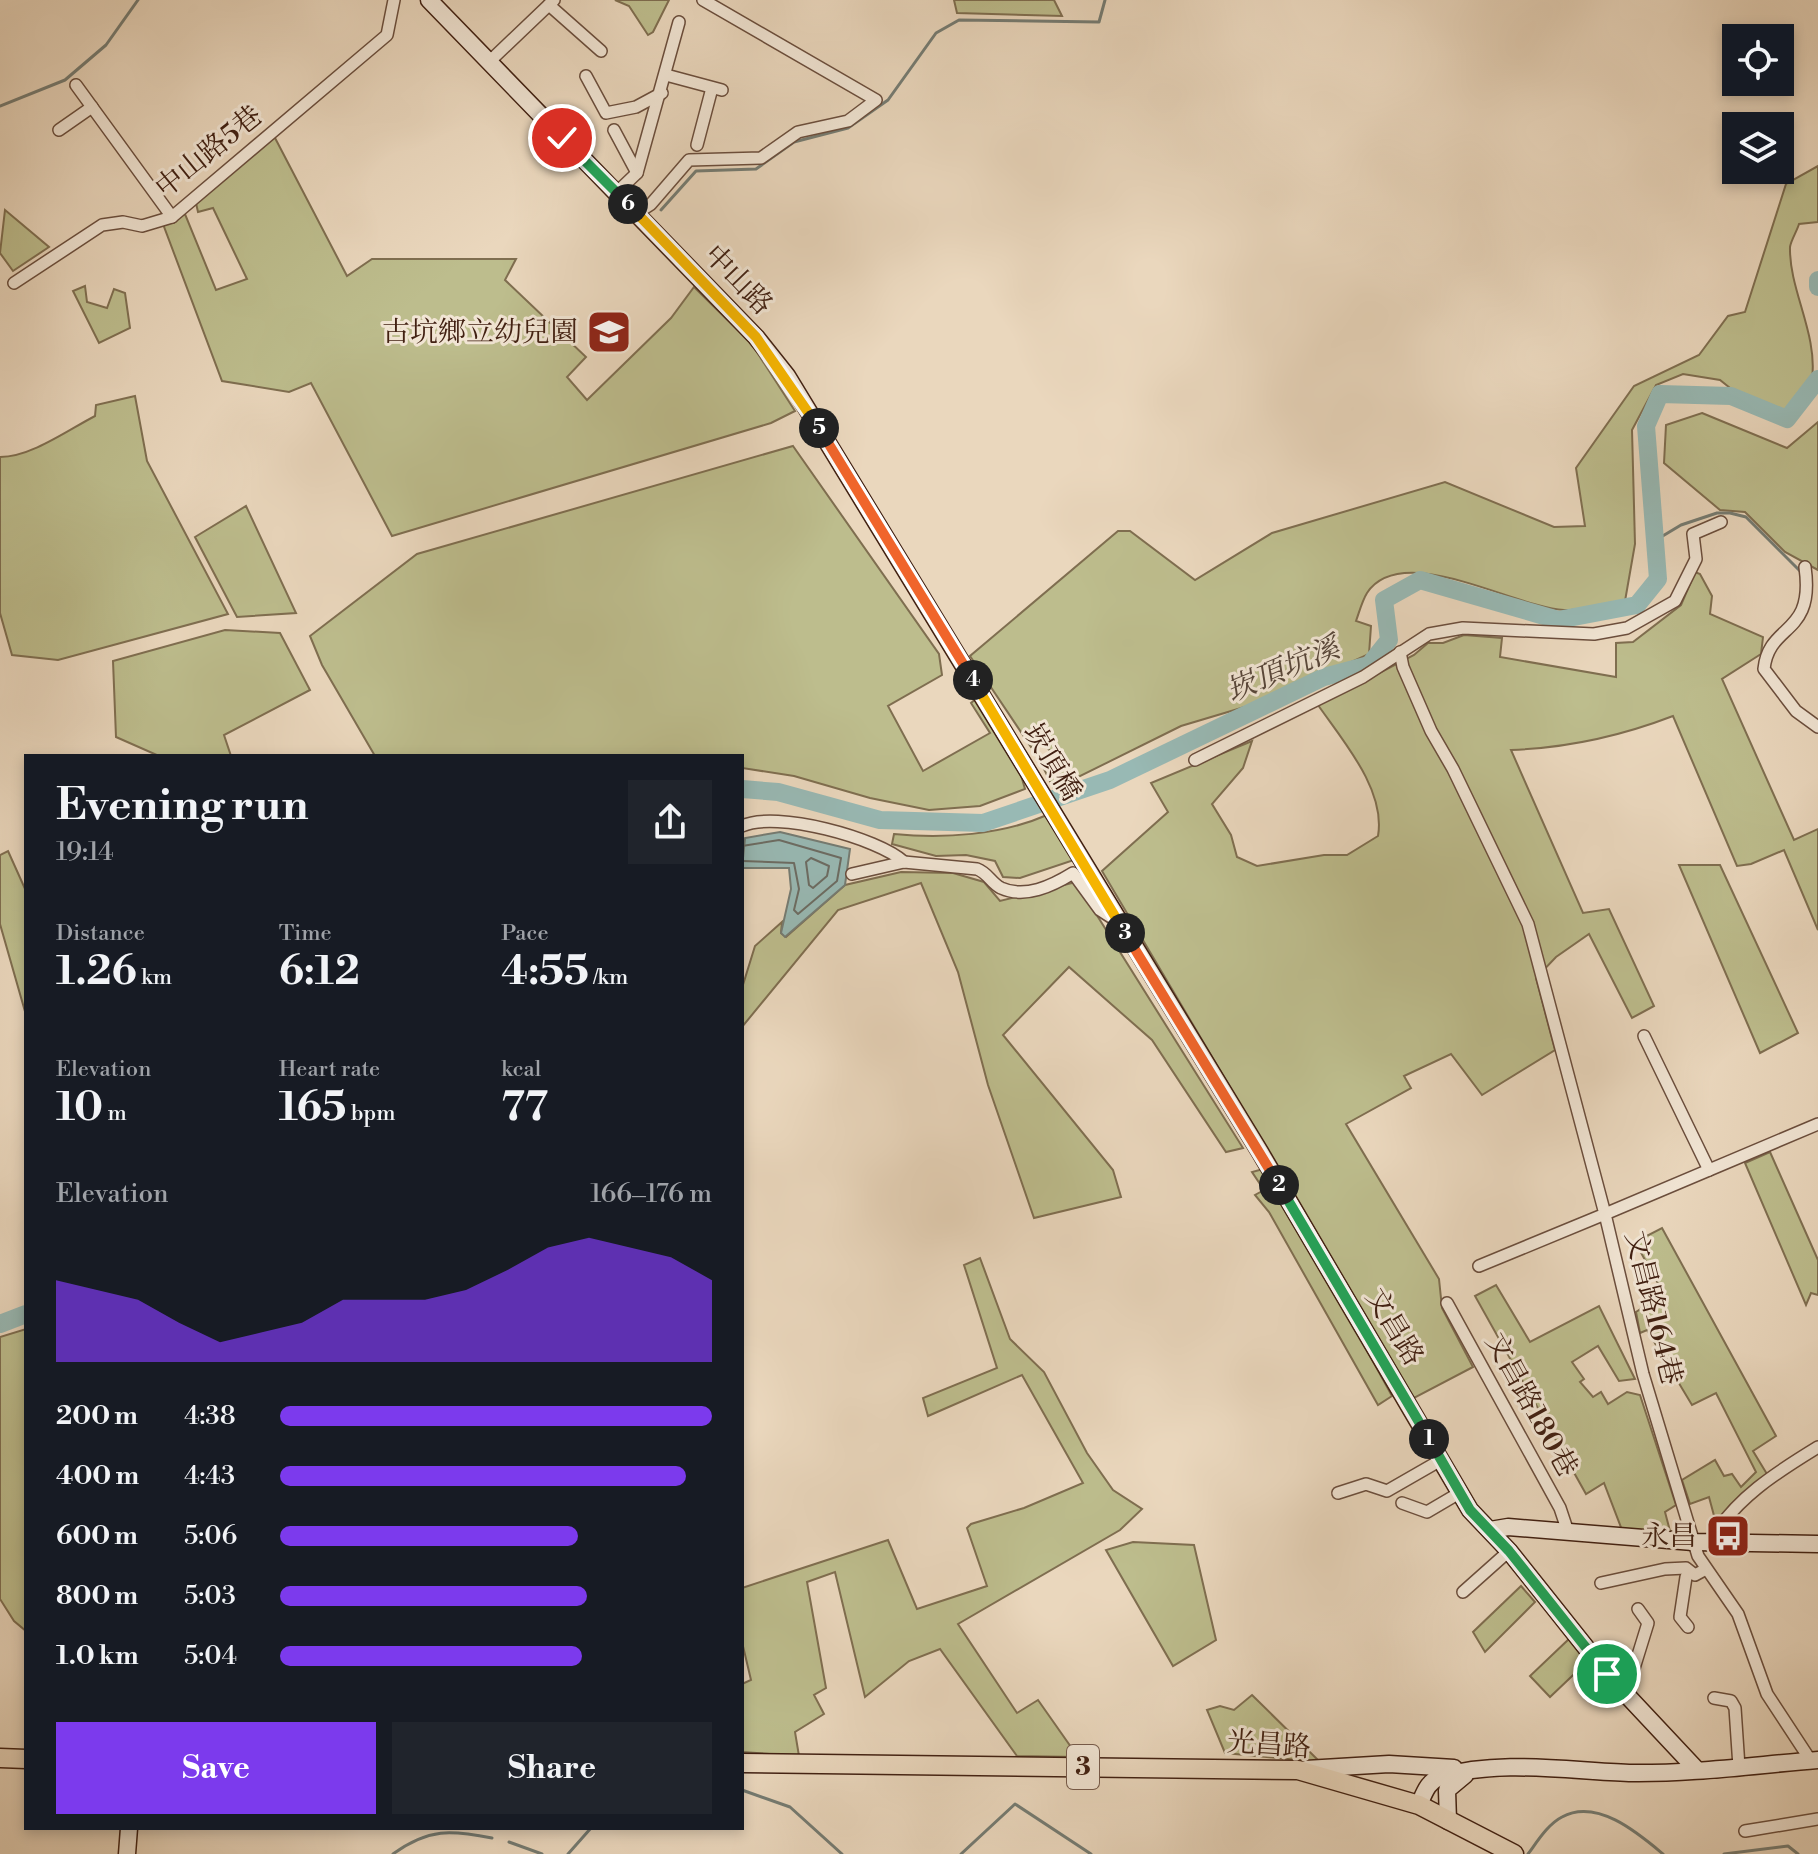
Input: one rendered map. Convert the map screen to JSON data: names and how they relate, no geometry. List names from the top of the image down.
{
  "streets": {
    "main road": [
      "中山路",
      "崁頂橋",
      "文昌路",
      "光昌路",
      "3"
    ],
    "street": ["中山路5巷", "文昌路164巷", "文昌路180巷"]
  },
  "crossings": [
    ["中山路", "崁頂橋"],
    ["崁頂橋", "文昌路"],
    ["光昌路", "3"]
  ],
  "water": ["崁頂坑溪"],
  "places": {
    "school or university": ["古坑鄉立幼兒園"],
    "bus stop": ["永昌"]
  },
  "page": {
    "pins": [
      "6",
      "5",
      "4",
      "3",
      "2",
      "1"
    ],
    "heading": ["Evening run", "19:14"],
    "stats": [
      ["Distance", "1.26 km"],
      ["Time", "6:12"],
      ["Pace", "4:55 /km"],
      ["Elevation", "10 m"],
      ["Heart rate", "165 bpm"],
      ["kcal", "77"]
    ],
    "chart": ["Elevation", "166–176 m"],
    "list": [
      {
        "name": "200 m",
        "note": "4:38"
      },
      {
        "name": "400 m",
        "note": "4:43"
      },
      {
        "name": "600 m",
        "note": "5:06"
      },
      {
        "name": "800 m",
        "note": "5:03"
      },
      {
        "name": "1.0 km",
        "note": "5:04"
      }
    ],
    "buttons": ["Save", "Share"]
  }
}
